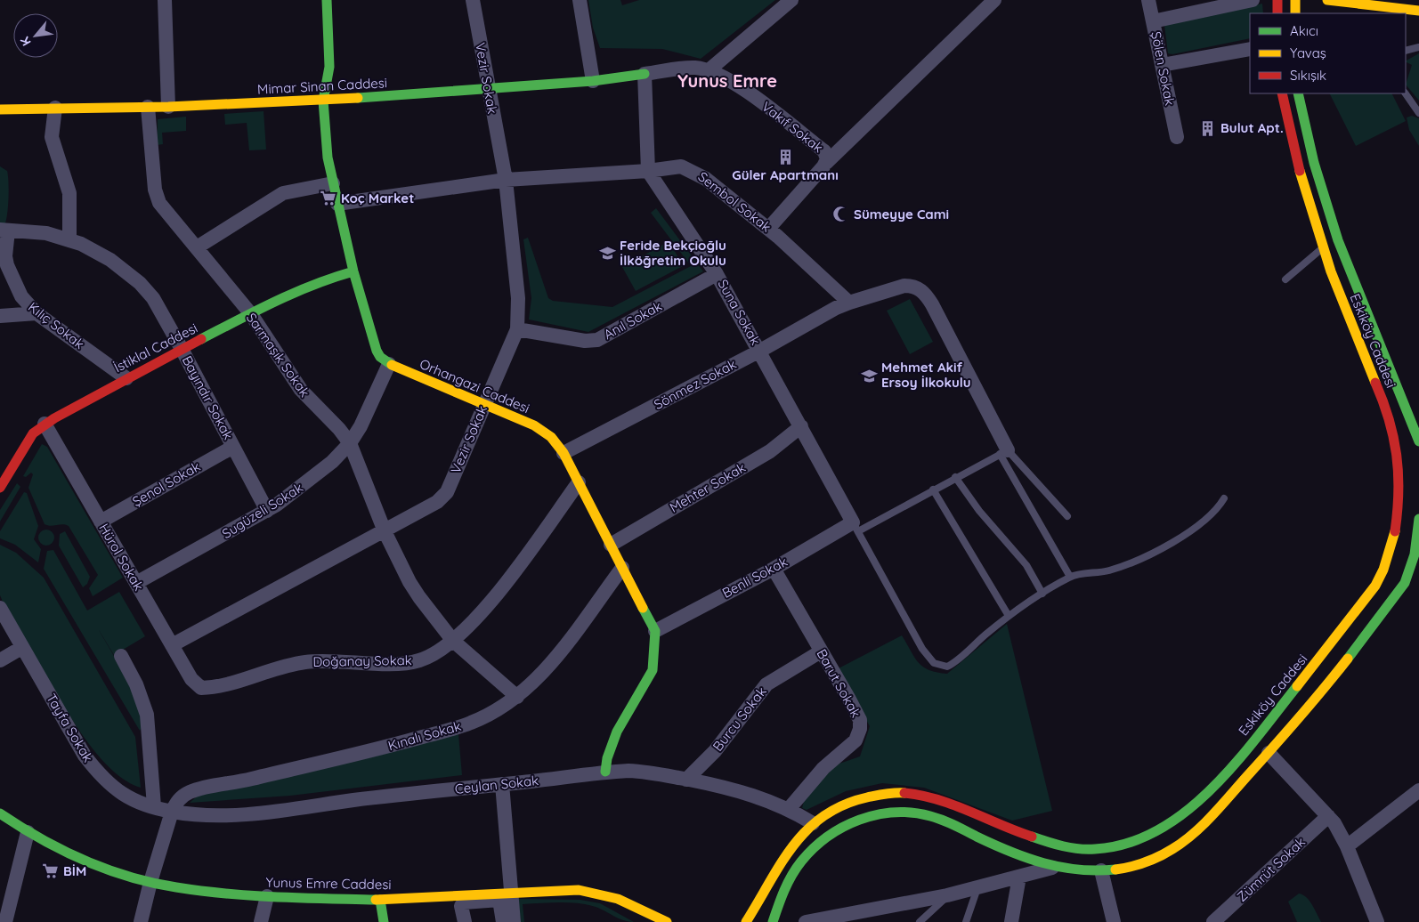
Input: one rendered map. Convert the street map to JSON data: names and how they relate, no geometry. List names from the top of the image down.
{
  "streets": {
    "street": [
      "Şölen Sokak",
      "Vezir Sokak",
      "Mimar Sinan Caddesi",
      "Vakıf Sokak",
      "Sembol Sokak",
      "Suna Sokak",
      "Anıl Sokak",
      "Kılıç Sokak",
      "Eskiköy Caddesi",
      "İstiklal Caddesi",
      "Sarmaşık Sokak",
      "Sönmez Sokak",
      "Orhangazi Caddesi",
      "Bayındır Sokak",
      "Şenol Sokak",
      "Mehter Sokak",
      "Sugüzeli Sokak",
      "Hürol Sokak",
      "Benli Sokak",
      "Doğanay Sokak",
      "Barut Sokak",
      "Burcu Sokak",
      "Tayfa Sokak",
      "Kınalı Sokak",
      "Ceylan Sokak",
      "Zümrüt Sokak",
      "Yunus Emre Caddesi"
    ]
  },
  "crossings": [
    ["Vezir Sokak", "Mimar Sinan Caddesi"],
    ["Vezir Sokak", "Sembol Sokak"],
    ["Vezir Sokak", "Anıl Sokak"],
    ["Vezir Sokak", "Sarmaşık Sokak"],
    ["Vezir Sokak", "Orhangazi Caddesi"],
    ["Vezir Sokak", "Hürol Sokak"],
    ["Mimar Sinan Caddesi", "Vakıf Sokak"],
    ["Mimar Sinan Caddesi", "Sarmaşık Sokak"],
    ["Mimar Sinan Caddesi", "Orhangazi Caddesi"],
    ["Vakıf Sokak", "Sembol Sokak"],
    ["Sembol Sokak", "Suna Sokak"],
    ["Sembol Sokak", "Sönmez Sokak"],
    ["Sembol Sokak", "Orhangazi Caddesi"],
    ["Suna Sokak", "Anıl Sokak"],
    ["Suna Sokak", "Sönmez Sokak"],
    ["Suna Sokak", "Mehter Sokak"],
    ["Suna Sokak", "Benli Sokak"],
    ["Kılıç Sokak", "İstiklal Caddesi"],
    ["Kılıç Sokak", "Bayındır Sokak"],
    ["Eskiköy Caddesi", "Ceylan Sokak"],
    ["İstiklal Caddesi", "Sarmaşık Sokak"],
    ["İstiklal Caddesi", "Orhangazi Caddesi"],
    ["İstiklal Caddesi", "Bayındır Sokak"],
    ["İstiklal Caddesi", "Hürol Sokak"],
    ["Sarmaşık Sokak", "Sugüzeli Sokak"],
    ["Sarmaşık Sokak", "Doğanay Sokak"],
    ["Sarmaşık Sokak", "Kınalı Sokak"],
    ["Sönmez Sokak", "Orhangazi Caddesi"],
    ["Orhangazi Caddesi", "Mehter Sokak"],
    ["Orhangazi Caddesi", "Sugüzeli Sokak"],
    ["Orhangazi Caddesi", "Benli Sokak"],
    ["Orhangazi Caddesi", "Doğanay Sokak"],
    ["Orhangazi Caddesi", "Kınalı Sokak"],
    ["Bayındır Sokak", "Şenol Sokak"],
    ["Bayındır Sokak", "Sugüzeli Sokak"],
    ["Şenol Sokak", "Hürol Sokak"],
    ["Sugüzeli Sokak", "Hürol Sokak"],
    ["Hürol Sokak", "Doğanay Sokak"],
    ["Benli Sokak", "Barut Sokak"],
    ["Barut Sokak", "Burcu Sokak"],
    ["Barut Sokak", "Ceylan Sokak"],
    ["Burcu Sokak", "Ceylan Sokak"],
    ["Tayfa Sokak", "Kınalı Sokak"],
    ["Tayfa Sokak", "Ceylan Sokak"],
    ["Kınalı Sokak", "Ceylan Sokak"]
  ],
  "districts": ["Yunus Emre"],
  "places": {
    "building": ["Bulut Apt.", "Güler Apartmanı"],
    "supermarket": ["Koç Market", "BİM"],
    "mosque": ["Sümeyye Cami"],
    "school or university": ["Feride Bekçioğlu İlköğretim Okulu", "Mehmet Akif Ersoy İlkokulu"]
  },
  "legend": ["Akıcı", "Yavaş", "Sıkışık"],
  "north": "bottom left"
}
